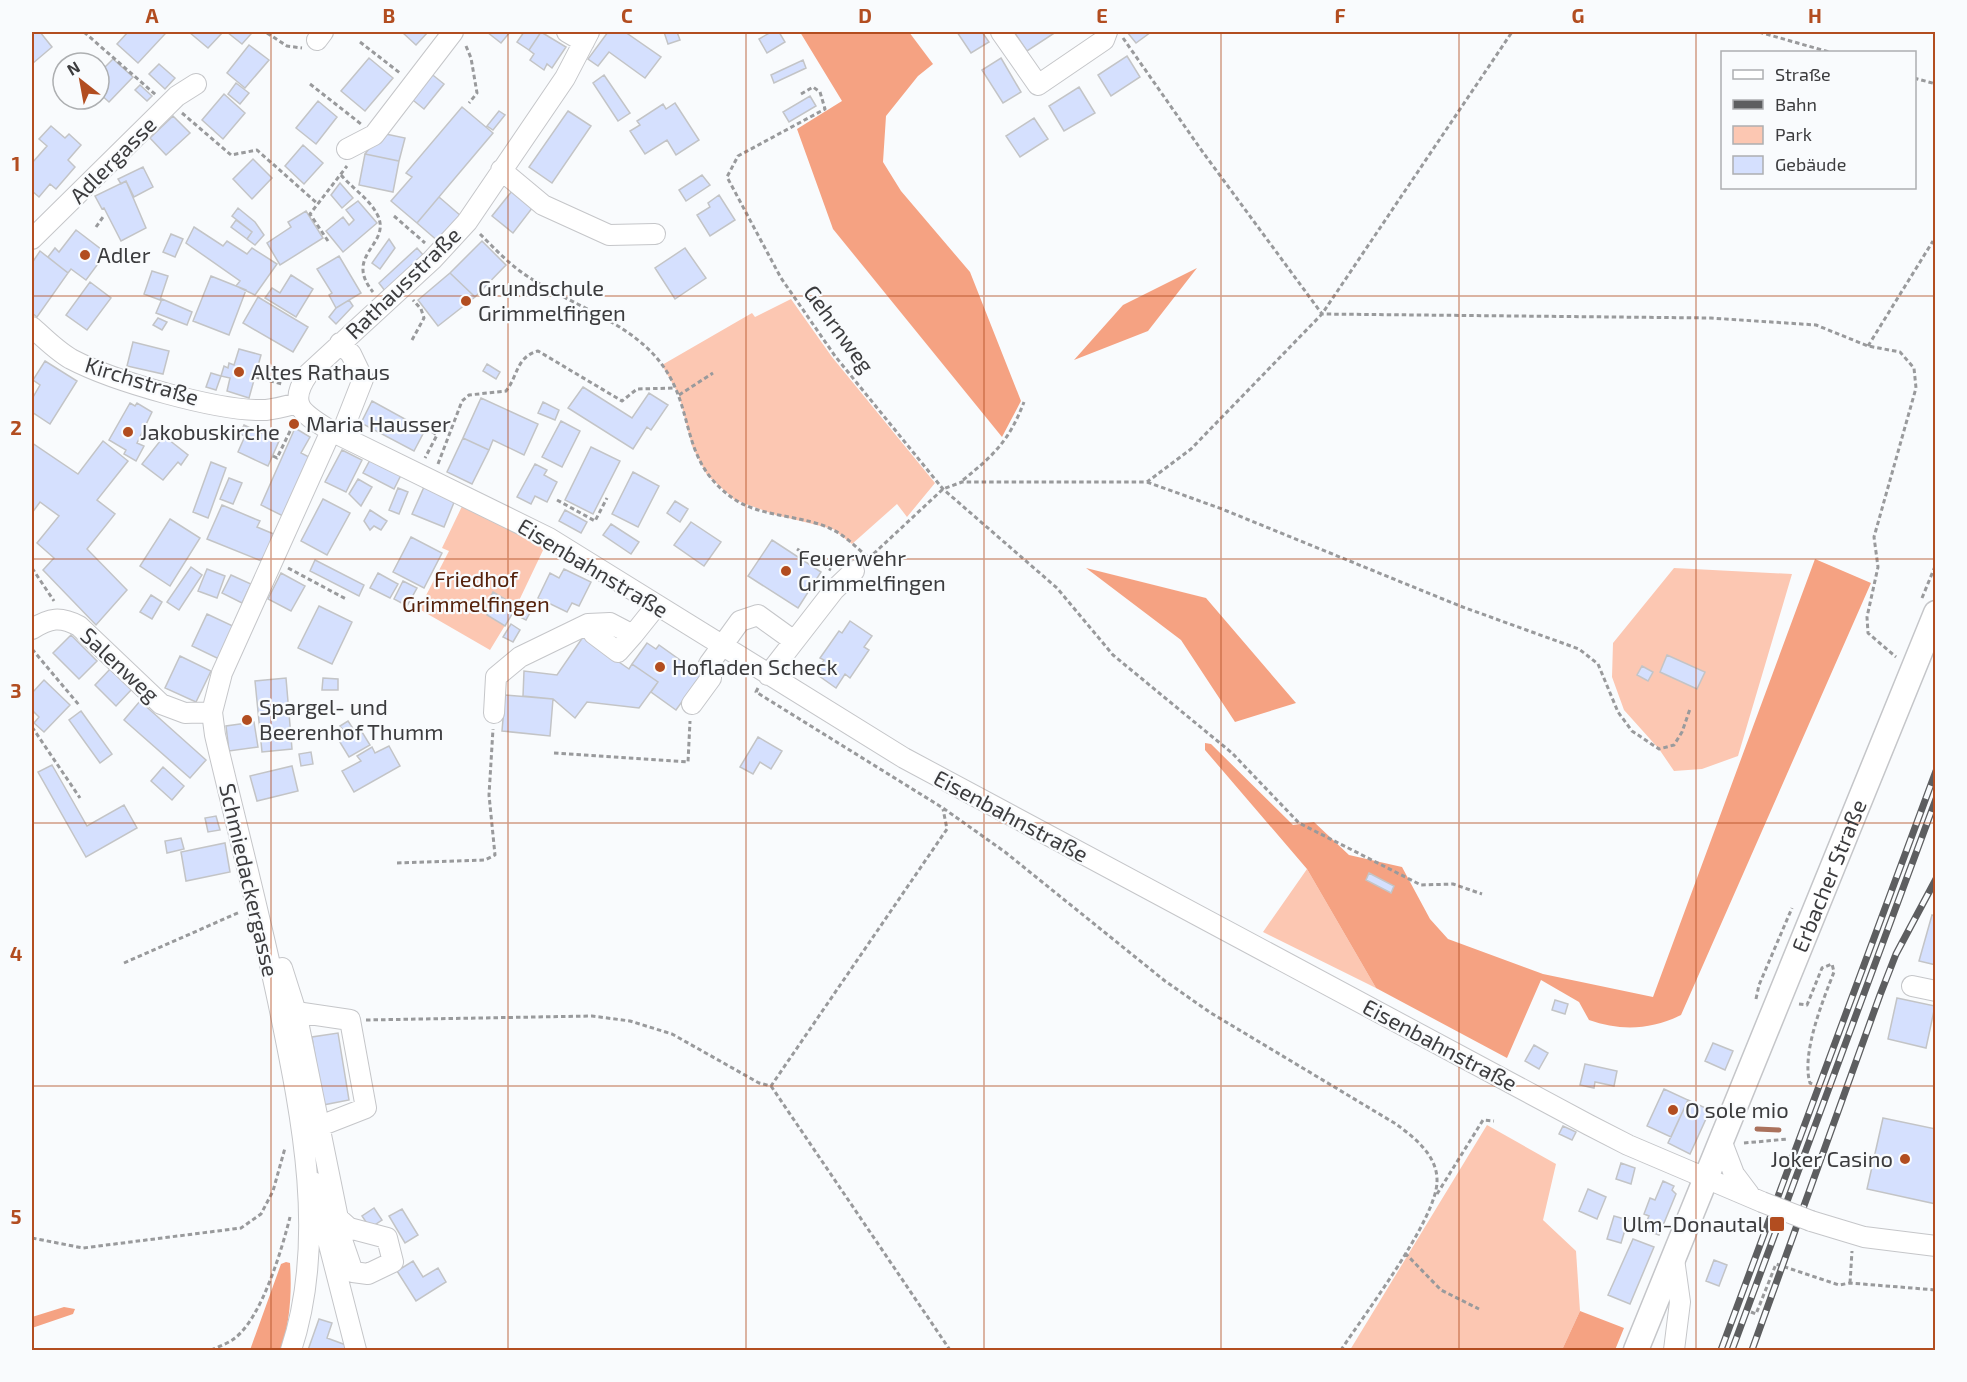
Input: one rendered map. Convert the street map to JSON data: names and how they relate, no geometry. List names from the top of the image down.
{
  "streets": {
    "main road": ["Erbacher Straße"],
    "street": [
      "Adlergasse",
      "Rathausstraße",
      "Kirchstraße",
      "Eisenbahnstraße",
      "Salenweg",
      "Schmiedackergasse"
    ],
    "path": ["Gehrnweg"]
  },
  "crossings": [
    ["Rathausstraße", "Kirchstraße"],
    ["Rathausstraße", "Schmiedackergasse"],
    ["Eisenbahnstraße", "Erbacher Straße"],
    ["Eisenbahnstraße", "Schmiedackergasse"],
    ["Salenweg", "Schmiedackergasse"]
  ],
  "parks": ["Friedhof Grimmelfingen"],
  "places": {
    "other": [
      "Adler",
      "Grundschule Grimmelfingen",
      "Altes Rathaus",
      "Maria Hausser",
      "Jakobuskirche",
      "Feuerwehr Grimmelfingen",
      "Hofladen Scheck",
      "Spargel- und Beerenhof Thumm",
      "O sole mio",
      "Joker Casino"
    ],
    "transit": ["Ulm-Donautal"]
  },
  "legend": [
    "Straße",
    "Bahn",
    "Park",
    "Gebäude"
  ],
  "north": "top left",
  "grid": {
    "columns": [
      "A",
      "B",
      "C",
      "D",
      "E",
      "F",
      "G",
      "H"
    ],
    "rows": [
      "1",
      "2",
      "3",
      "4",
      "5"
    ]
  }
}
